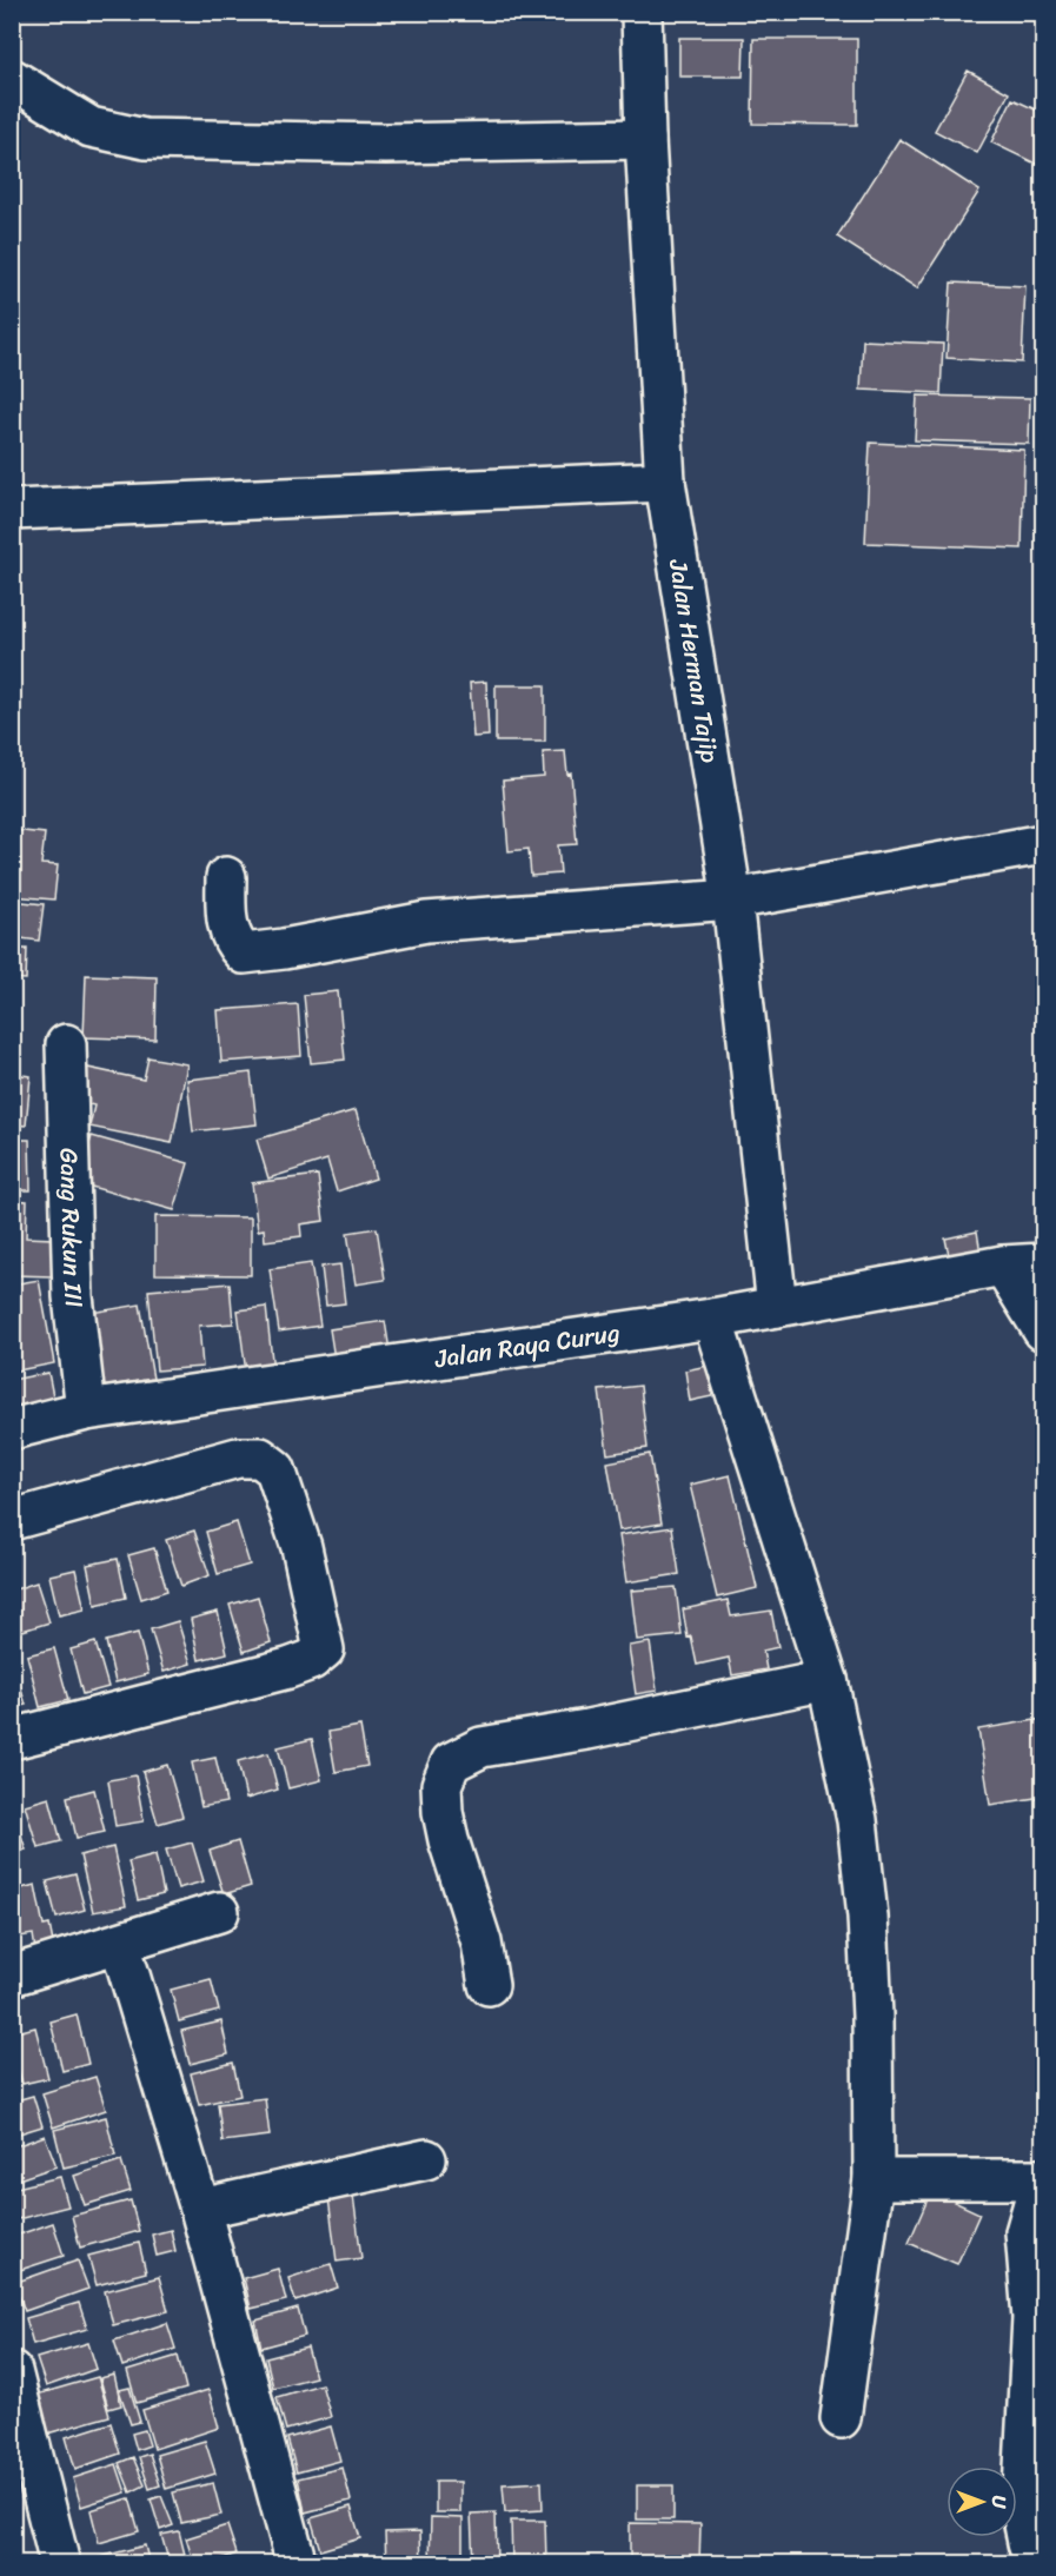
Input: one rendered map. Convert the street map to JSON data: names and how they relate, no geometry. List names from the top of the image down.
{
  "streets": {
    "street": ["Jalan Herman Tajip", "Gang Rukun III", "Jalan Raya Curug"]
  },
  "crossings": [
    ["Jalan Herman Tajip", "Jalan Raya Curug"],
    ["Gang Rukun III", "Jalan Raya Curug"]
  ],
  "north": "right"
}
